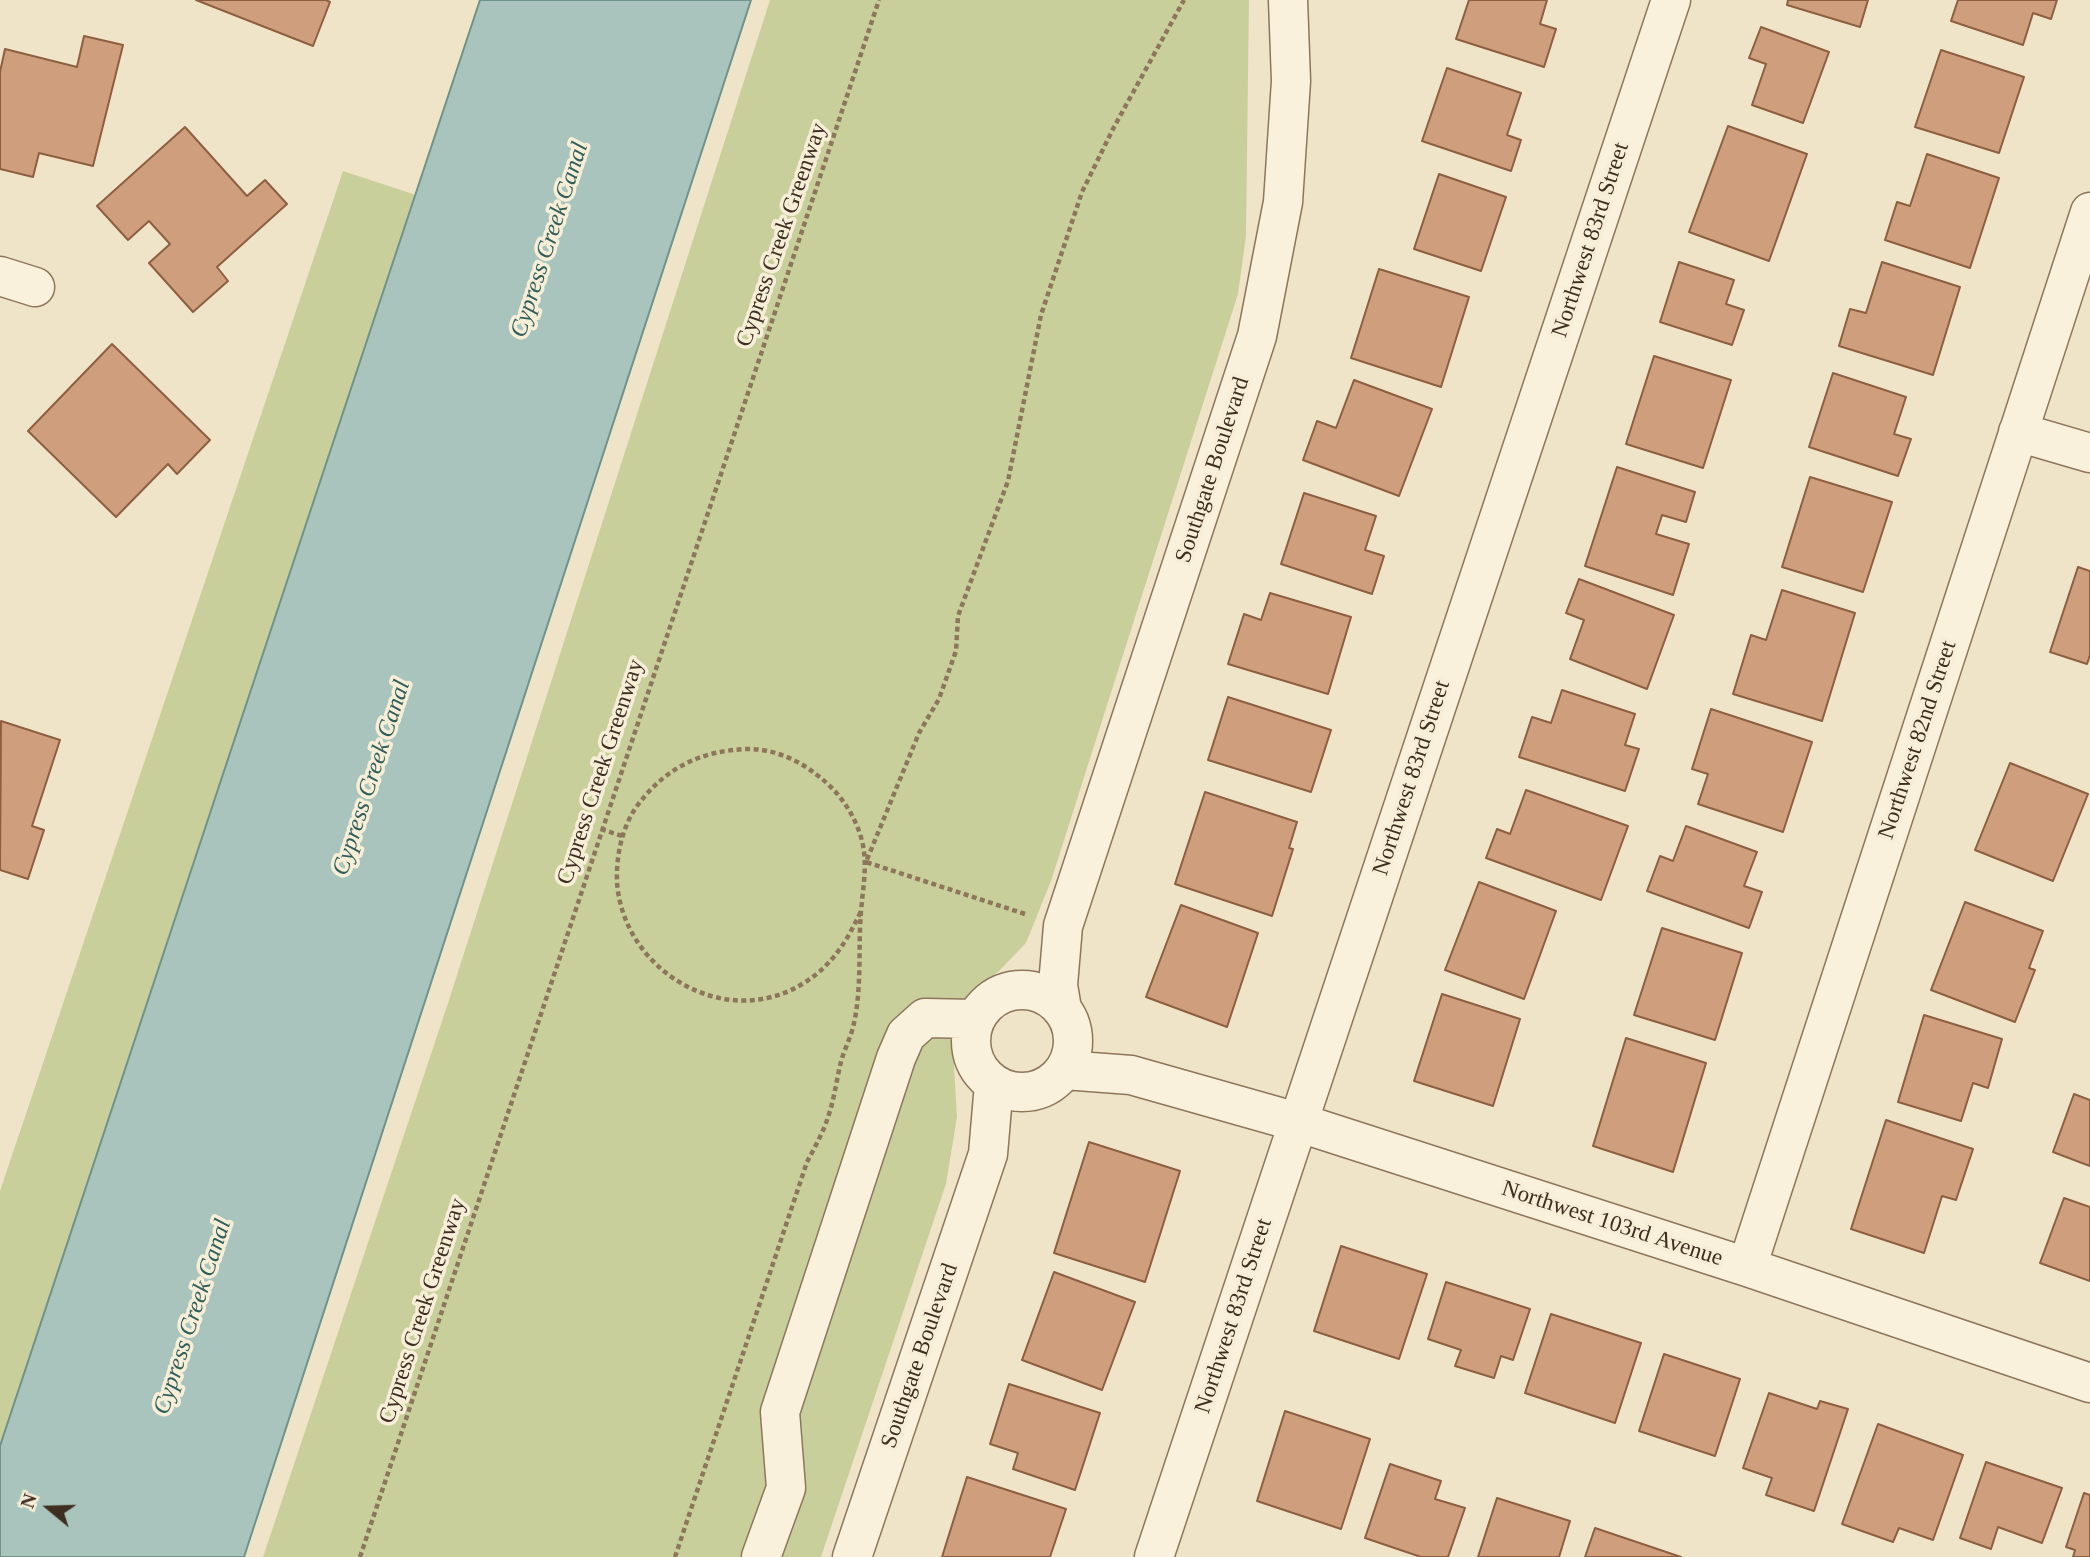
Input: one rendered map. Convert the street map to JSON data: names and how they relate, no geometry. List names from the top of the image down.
{
  "streets": {
    "street": [
      "Northwest 83rd Street",
      "Southgate Boulevard",
      "Northwest 82nd Street",
      "Northwest 103rd Avenue"
    ],
    "path": ["Cypress Creek Greenway"]
  },
  "crossings": [
    ["Northwest 83rd Street", "Northwest 103rd Avenue"],
    ["Southgate Boulevard", "Northwest 103rd Avenue"],
    ["Northwest 82nd Street", "Northwest 103rd Avenue"]
  ],
  "water": ["Cypress Creek Canal"],
  "north": "left"
}
